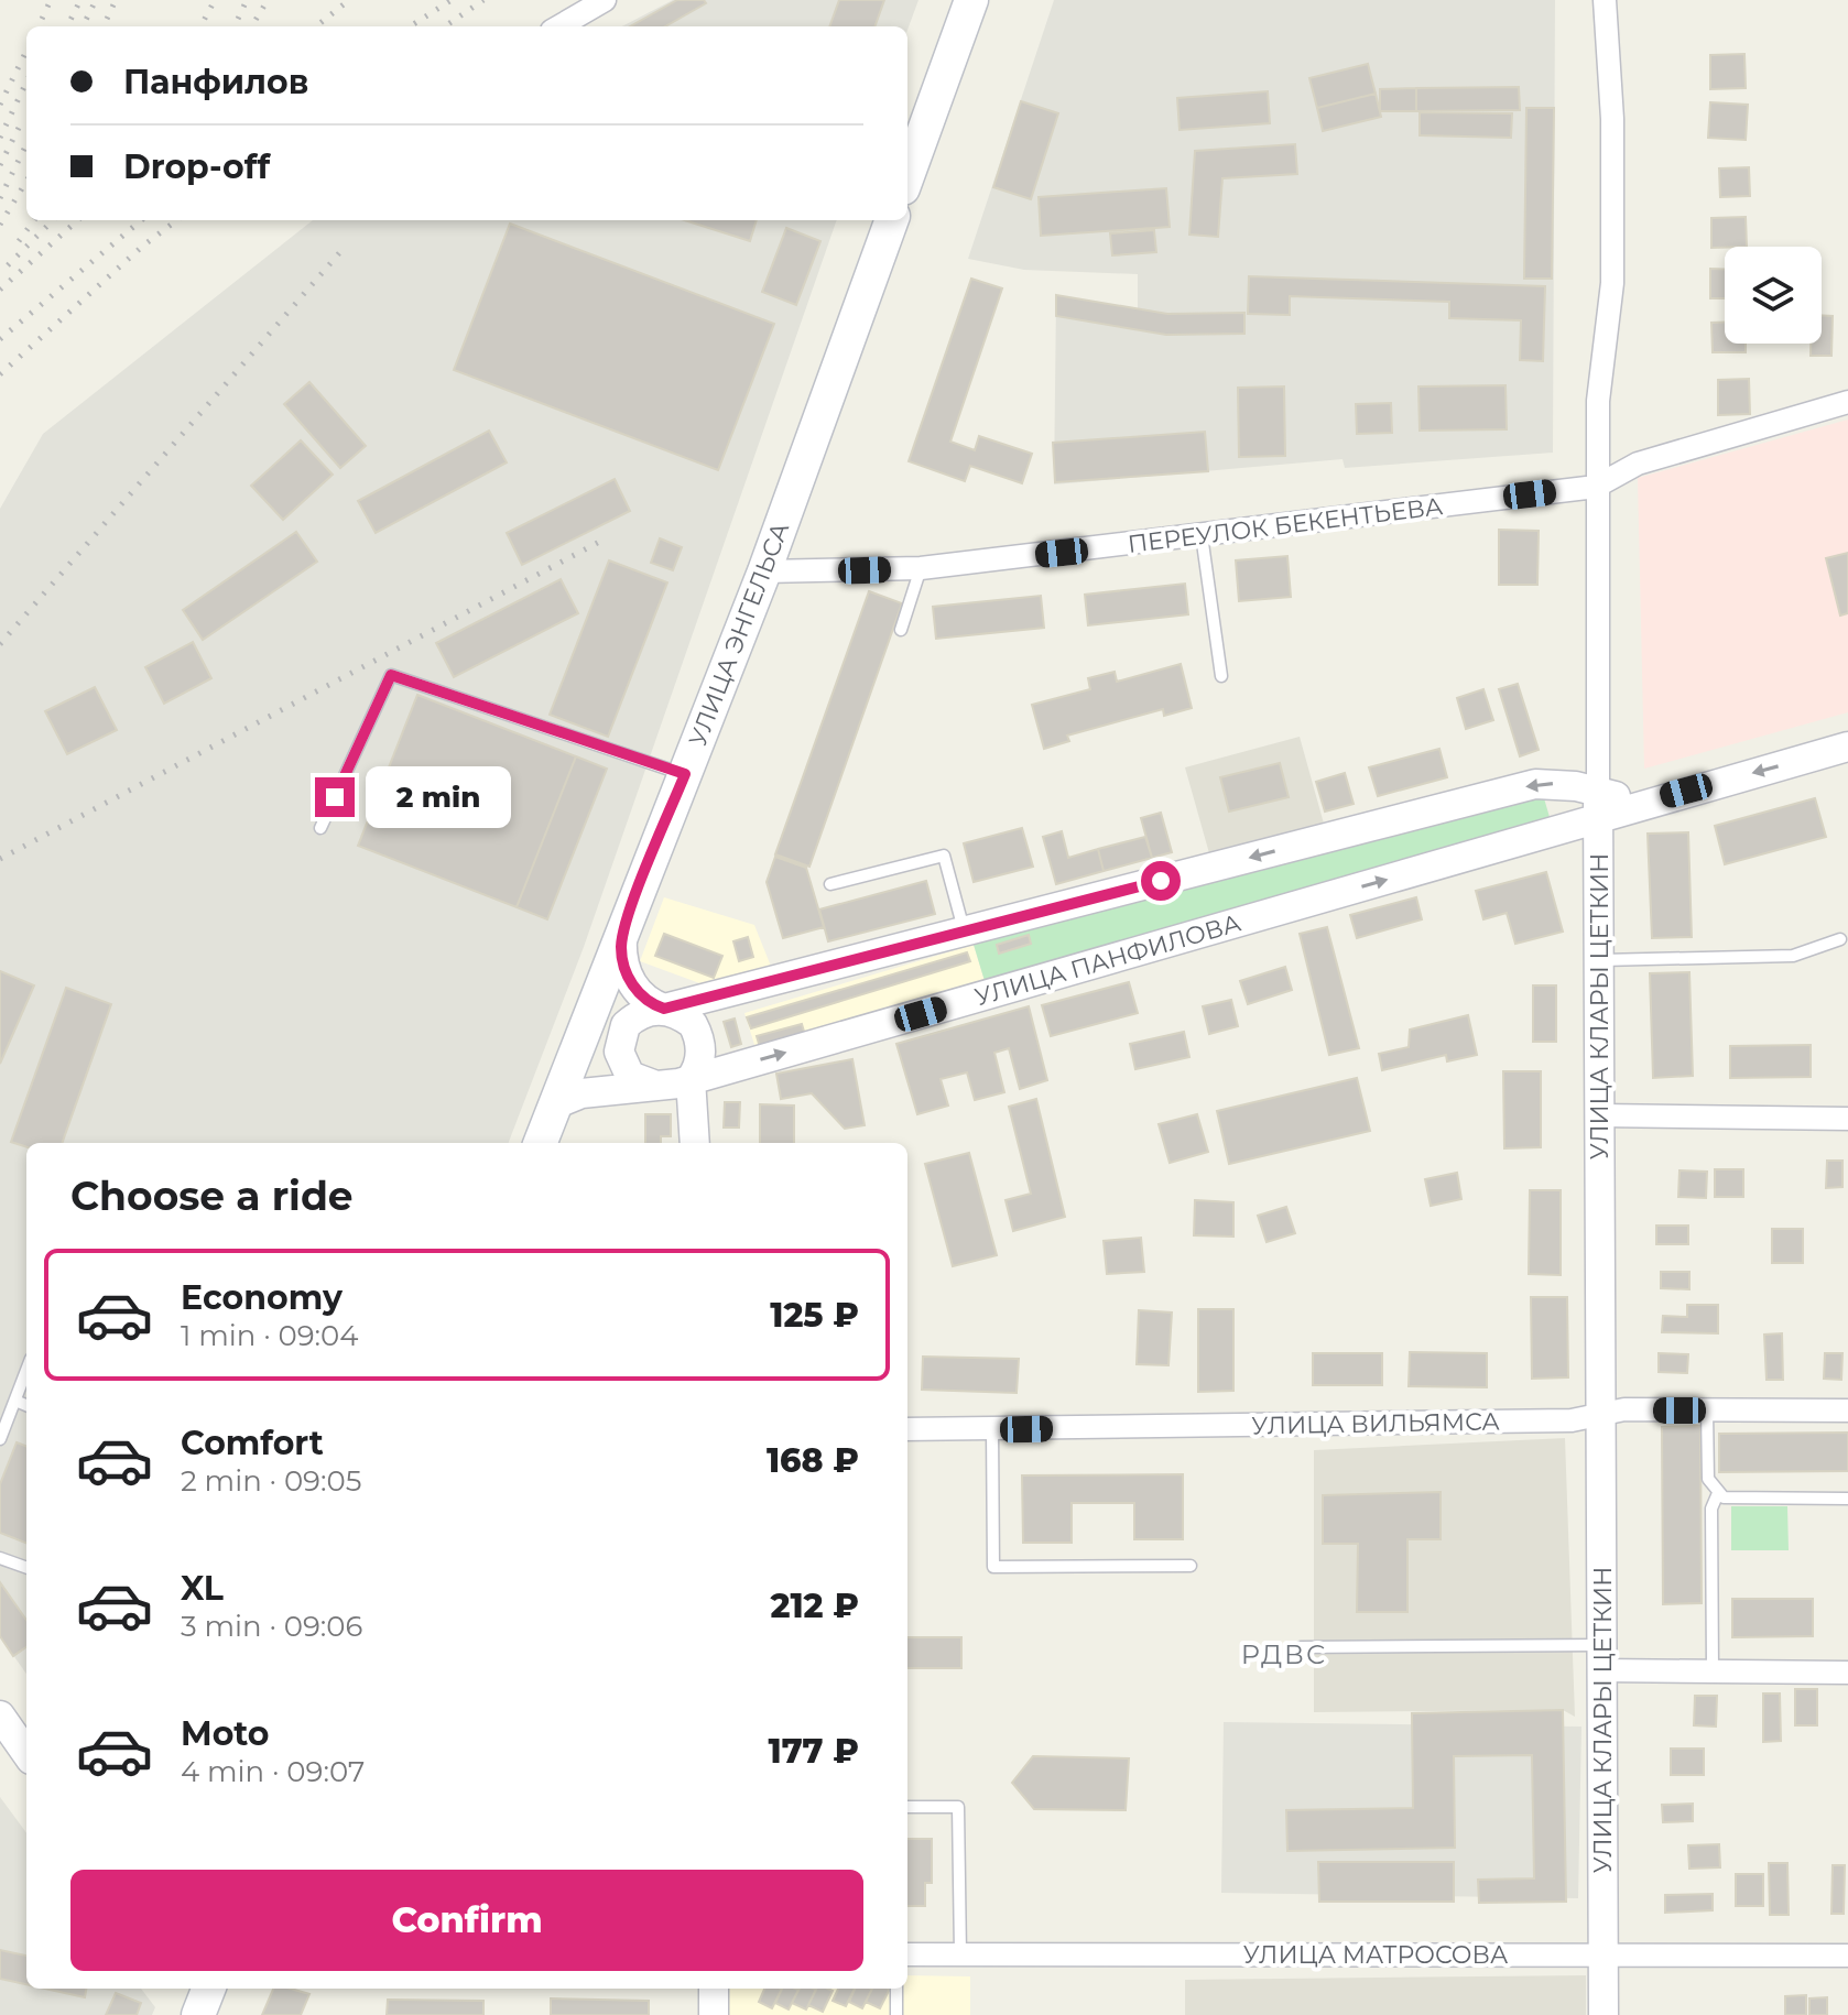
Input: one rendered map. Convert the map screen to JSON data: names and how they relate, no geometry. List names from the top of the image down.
{
  "streets": {
    "main road": ["УЛИЦА ЭНГЕЛЬСА"],
    "street": [
      "ПЕРЕУЛОК БЕКЕНТЬЕВА",
      "УЛИЦА ПАНФИЛОВА",
      "УЛИЦА КЛАРЫ ЦЕТКИН",
      "УЛИЦА ВИЛЬЯМСА",
      "УЛИЦА МАТРОСОВА"
    ]
  },
  "crossings": [
    ["ПЕРЕУЛОК БЕКЕНТЬЕВА", "УЛИЦА ЭНГЕЛЬСА"],
    ["ПЕРЕУЛОК БЕКЕНТЬЕВА", "УЛИЦА КЛАРЫ ЦЕТКИН"],
    ["УЛИЦА ЭНГЕЛЬСА", "УЛИЦА ПАНФИЛОВА"],
    ["УЛИЦА ПАНФИЛОВА", "УЛИЦА КЛАРЫ ЦЕТКИН"],
    ["УЛИЦА КЛАРЫ ЦЕТКИН", "УЛИЦА ВИЛЬЯМСА"],
    ["УЛИЦА КЛАРЫ ЦЕТКИН", "УЛИЦА МАТРОСОВА"]
  ],
  "districts": ["РДВС"],
  "page": {
    "banner": ["Панфилов", "Drop-off"],
    "bubble": "2 min",
    "heading": "Choose a ride",
    "list": [
      {
        "name": "Economy",
        "note": "1 min · 09:04",
        "value": "125 ₽"
      },
      {
        "name": "Comfort",
        "note": "2 min · 09:05",
        "value": "168 ₽"
      },
      {
        "name": "XL",
        "note": "3 min · 09:06",
        "value": "212 ₽"
      },
      {
        "name": "Moto",
        "note": "4 min · 09:07",
        "value": "177 ₽"
      }
    ],
    "buttons": "Confirm"
  }
}
